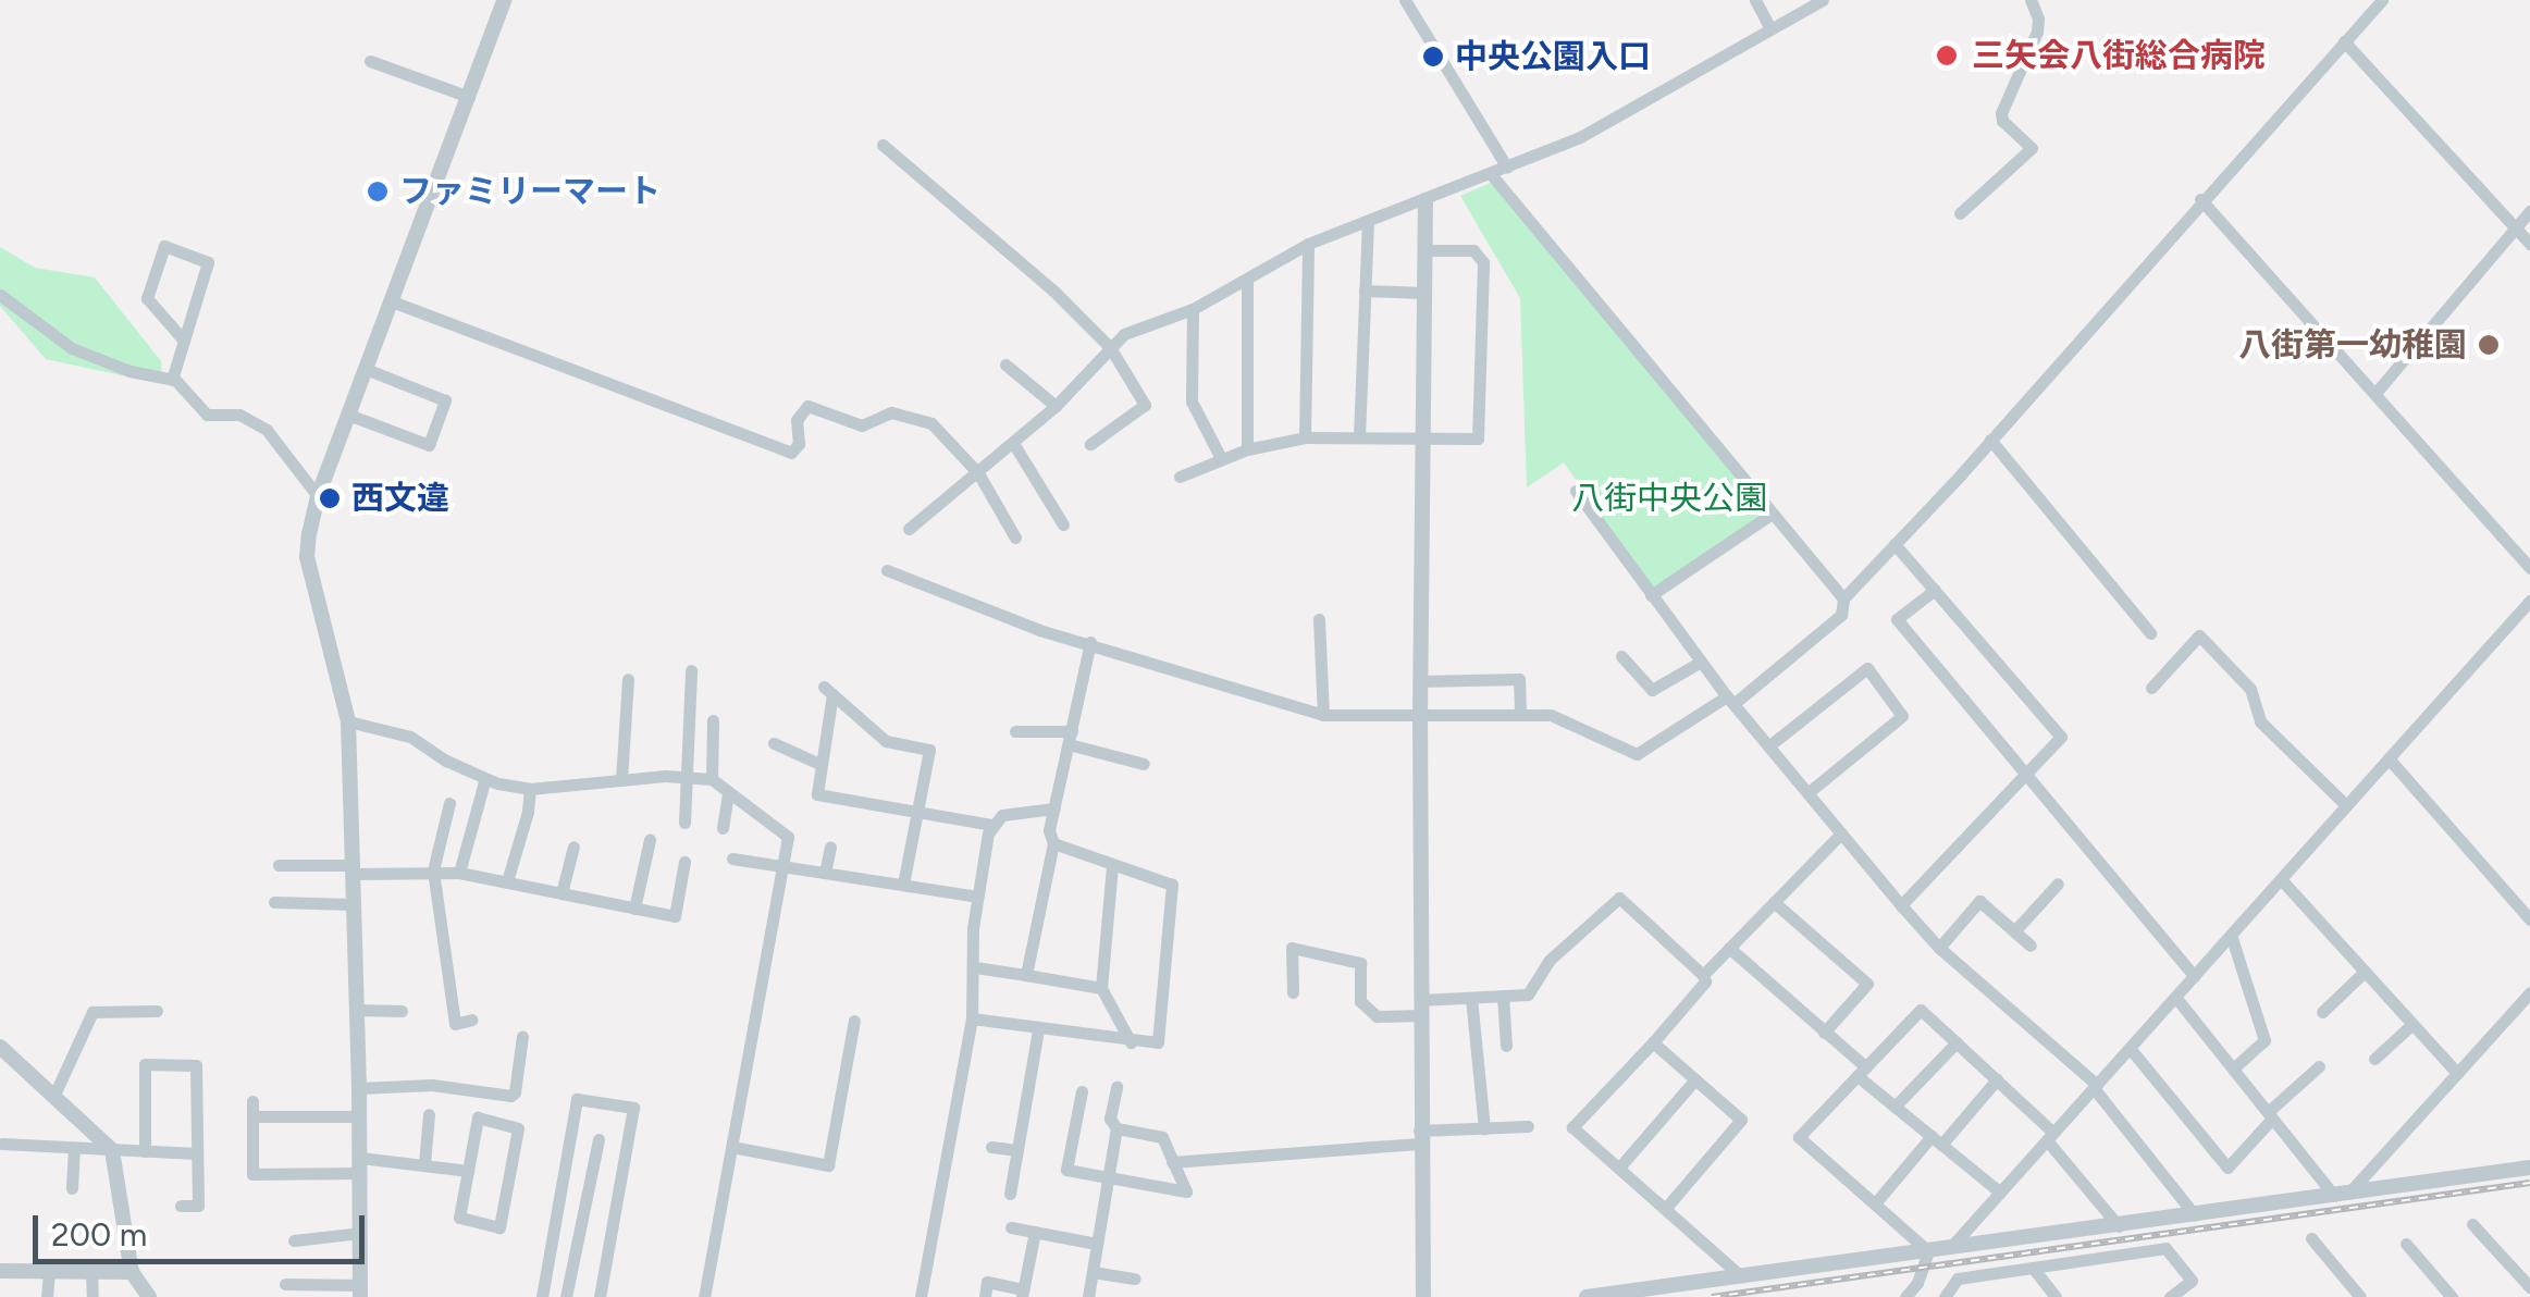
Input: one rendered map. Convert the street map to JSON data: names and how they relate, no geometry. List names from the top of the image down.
{
  "parks": ["八街中央公園"],
  "places": [
    "三矢会八街総合病院",
    "中央公園入口",
    "ファミリーマート",
    "八街第一幼稚園",
    "西文違"
  ],
  "scale_bar": "200 m"
}
